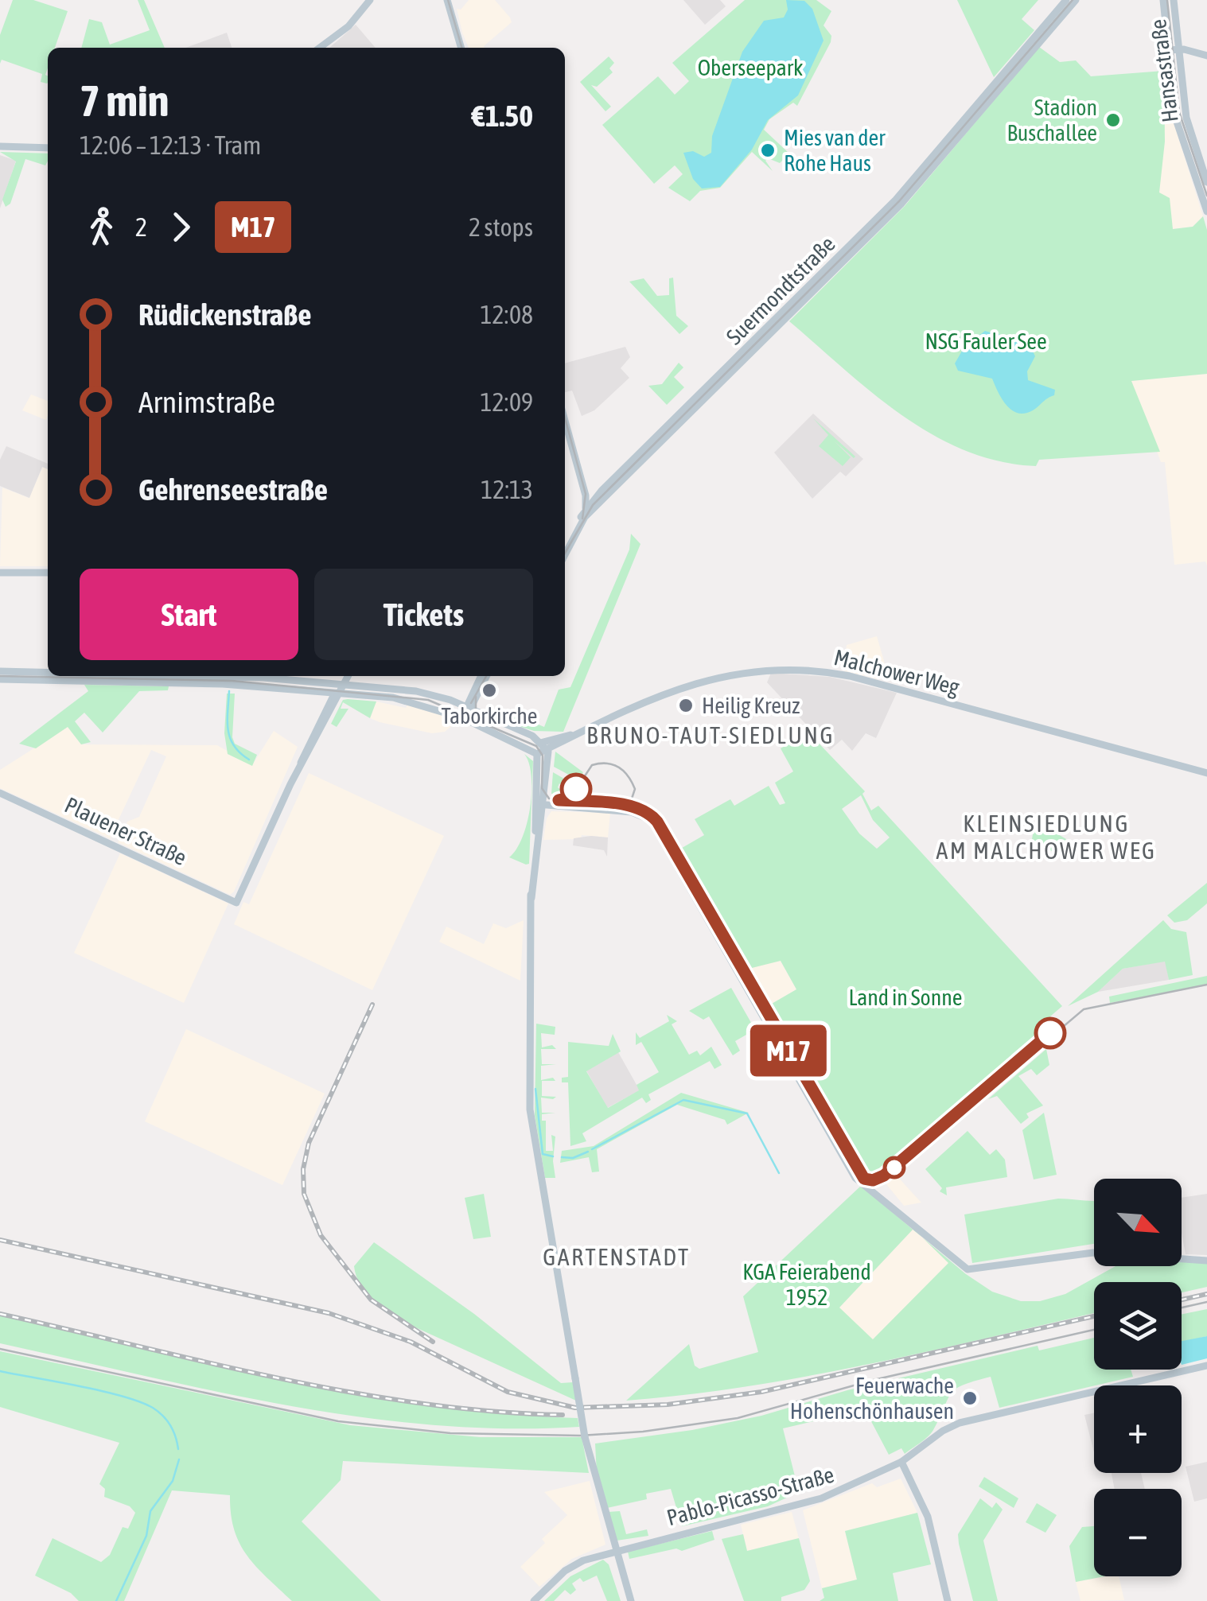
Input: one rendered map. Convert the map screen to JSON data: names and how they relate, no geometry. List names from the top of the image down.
{
  "streets": {
    "main road": [
      "Hansastraße",
      "Suermondtstraße",
      "Malchower Weg",
      "Plauener Straße",
      "Pablo-Picasso-Straße"
    ]
  },
  "districts": ["BRUNO-TAUT-SIEDLUNG", "KLEINSIEDLUNG AM MALCHOWER WEG", "GARTENSTADT"],
  "parks": [
    "Oberseepark",
    "NSG Fauler See",
    "Land in Sonne",
    "KGA Feierabend 1952"
  ],
  "places": [
    "Stadion Buschallee",
    "Mies van der Rohe Haus",
    "Taborkirche",
    "Heilig Kreuz",
    "Feuerwache Hohenschönhausen"
  ],
  "lines": ["tram line M17"],
  "north": "bottom right",
  "page": {
    "on_map": "M17",
    "heading": ["7 min", "12:06 – 12:13 · Tram", "€1.50"],
    "legs": ["2", "M17", "2 stops"],
    "list": [
      {
        "name": "Rüdickenstraße",
        "value": "12:08"
      },
      {
        "name": "Arnimstraße",
        "value": "12:09"
      },
      {
        "name": "Gehrenseestraße",
        "value": "12:13"
      }
    ],
    "buttons": ["Start", "Tickets"],
    "map_buttons": ["+", "−"]
  }
}
